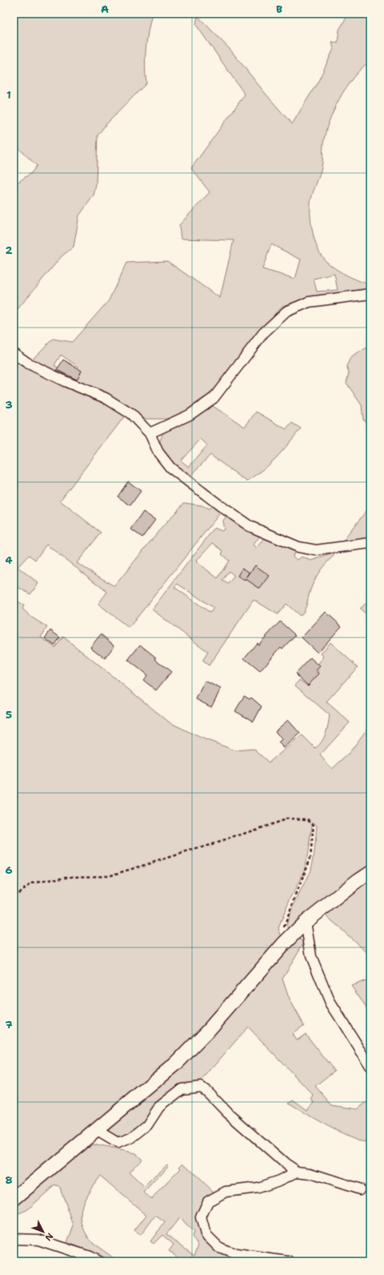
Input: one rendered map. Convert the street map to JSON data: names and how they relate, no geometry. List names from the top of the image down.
{
  "north": "bottom right",
  "grid": {
    "columns": ["A", "B"],
    "rows": [
      "1",
      "2",
      "3",
      "4",
      "5",
      "6",
      "7",
      "8"
    ]
  }
}
